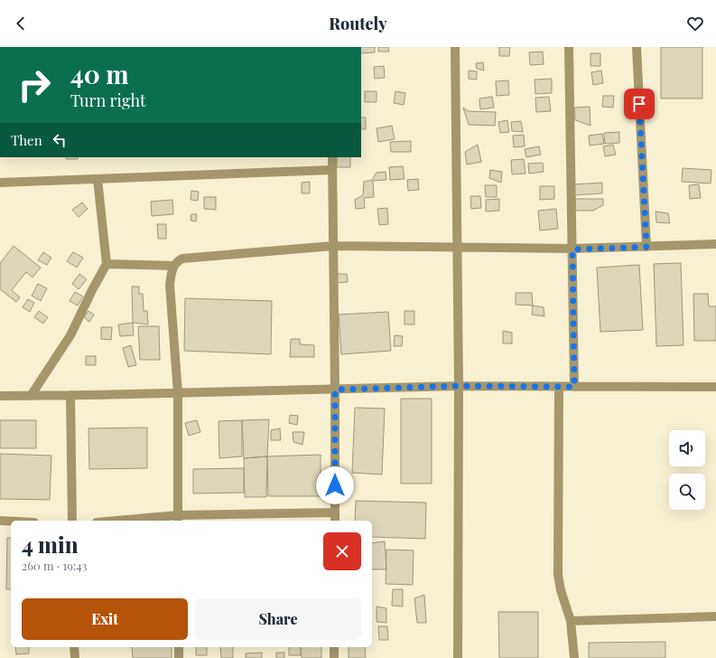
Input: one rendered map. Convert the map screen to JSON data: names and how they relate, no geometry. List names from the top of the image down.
{
  "page": {
    "header": "Routely",
    "turn": ["40 m", "Turn right"],
    "then": "Then",
    "heading": ["4 min", "260 m · 19:43"],
    "buttons": ["Exit", "Share"]
  }
}
